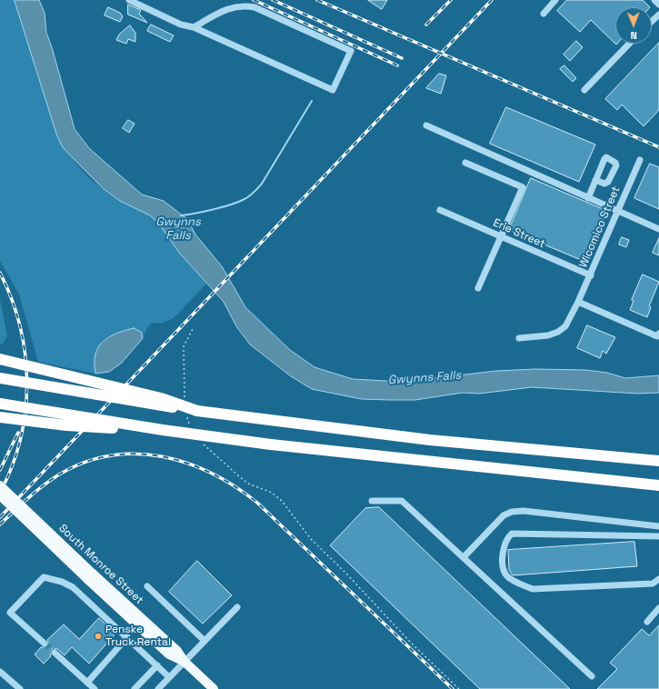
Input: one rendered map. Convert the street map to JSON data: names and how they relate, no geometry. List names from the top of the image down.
{
  "streets": {
    "main road": ["South Monroe Street"],
    "street": ["Wicomico Street", "Erie Street"]
  },
  "crossings": [
    ["Wicomico Street", "Erie Street"]
  ],
  "water": ["Gwynns Falls"],
  "places": ["Penske Truck Rental"],
  "north": "bottom"
}
